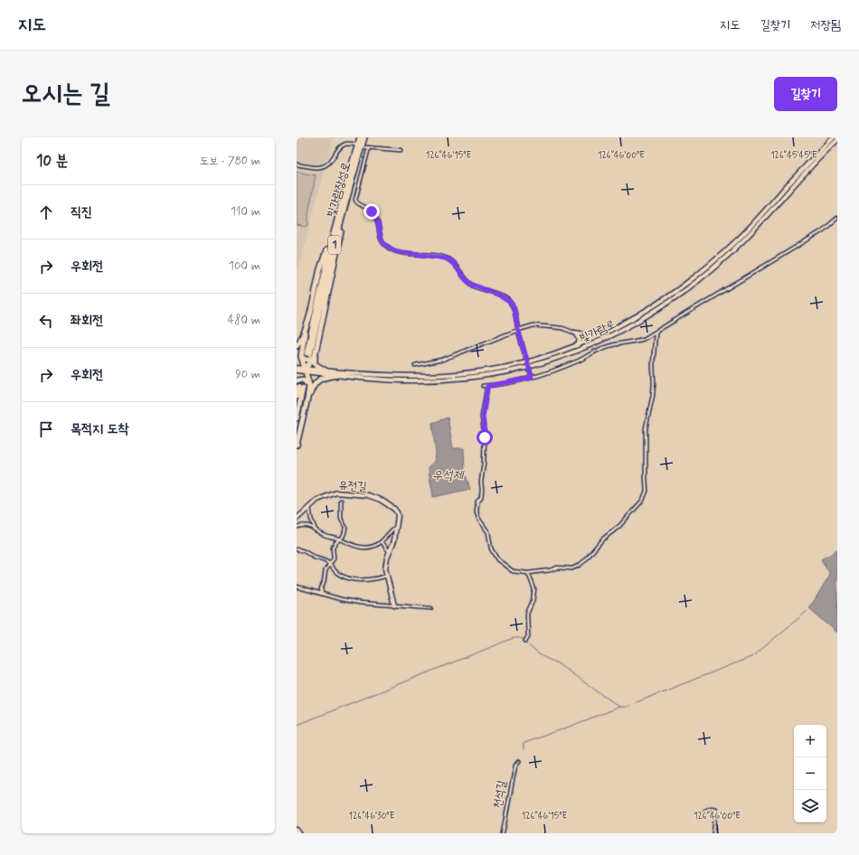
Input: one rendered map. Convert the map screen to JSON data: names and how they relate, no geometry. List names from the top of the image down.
{
  "streets": {
    "highway": ["빛가람장성로", "1"],
    "main road": ["빛가람로", "유전길"],
    "street": ["천석길"]
  },
  "water": ["우석제"],
  "page": {
    "header": "지도",
    "nav": ["지도", "길찾기", "저장됨"],
    "buttons": "길찾기",
    "title": "오시는 길",
    "heading": ["10 분", "도보 · 780 m"],
    "list": [
      ["직진", "110 m"],
      ["우회전", "100 m"],
      ["좌회전", "480 m"],
      ["우회전", "90 m"],
      "목적지 도착"
    ],
    "map_buttons": ["+", "−"]
  },
  "coordinates": [
    "126°46'15\"E",
    "126°46'00\"E",
    "126°45'45\"E",
    "126°46'30\"E"
  ]
}
